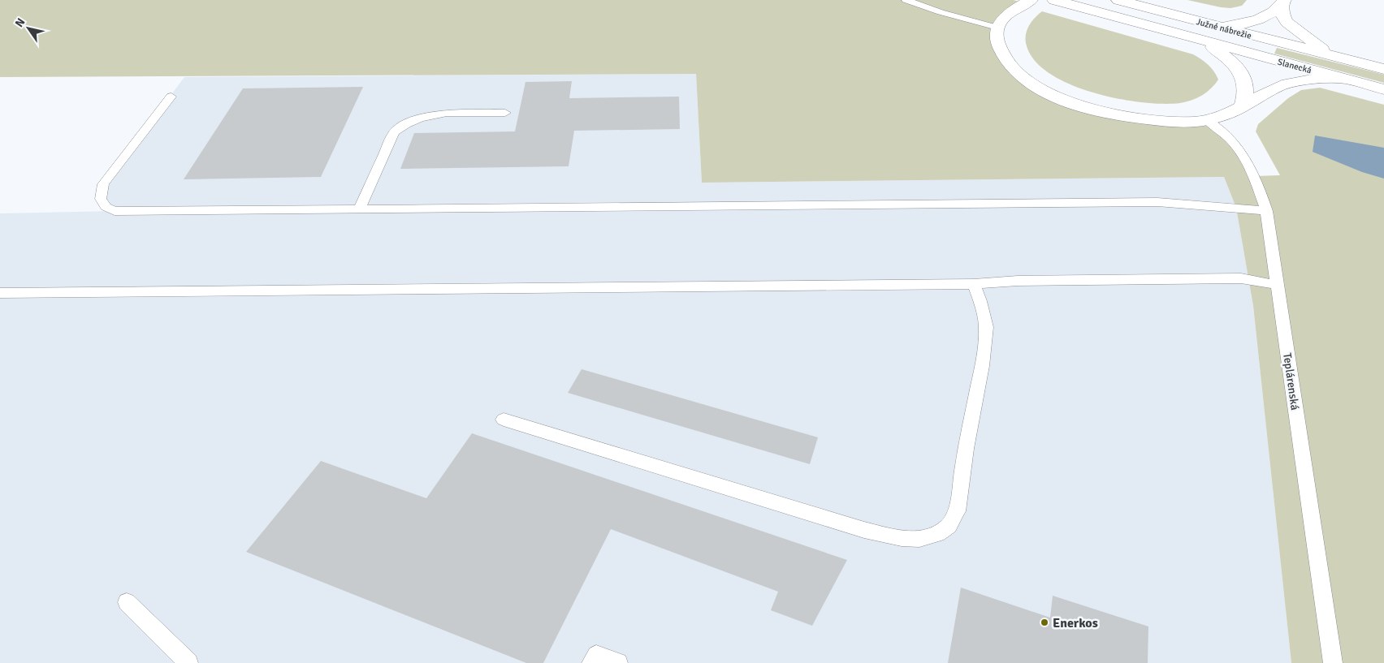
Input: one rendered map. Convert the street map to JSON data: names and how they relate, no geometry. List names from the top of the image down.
{
  "streets": {
    "highway": ["Južné nábrežie", "Slanecká"],
    "lane": ["Teplárenská"]
  },
  "crossings": [
    ["Južné nábrežie", "Slanecká"]
  ],
  "places": ["Enerkos"],
  "north": "top left"
}
